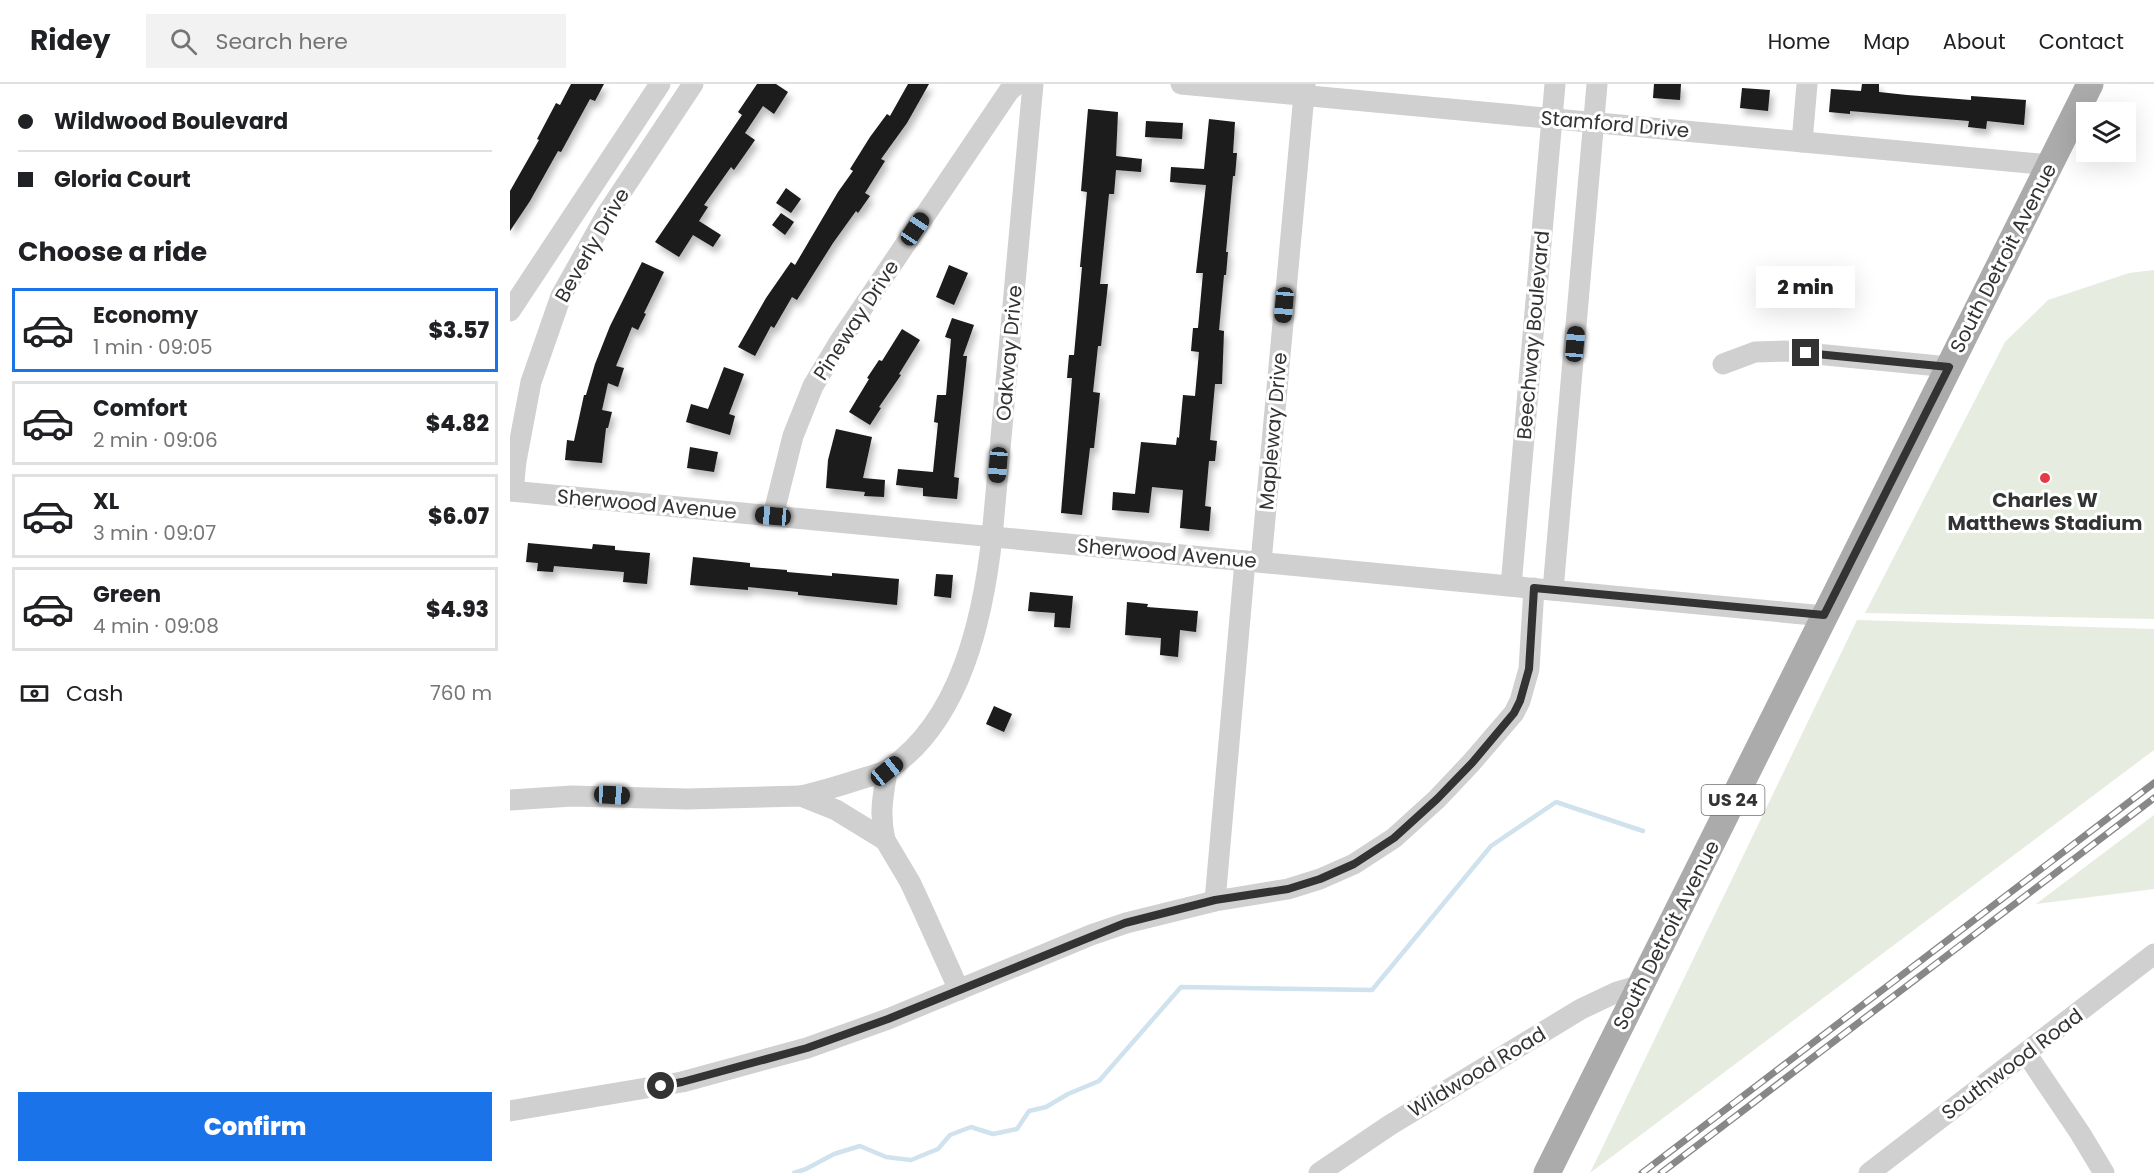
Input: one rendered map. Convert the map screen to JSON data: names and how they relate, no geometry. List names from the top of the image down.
{
  "streets": {
    "main road": ["South Detroit Avenue", "US 24"],
    "street": [
      "Stamford Drive",
      "Beverly Drive",
      "Pineway Drive",
      "Beechway Boulevard",
      "Oakway Drive",
      "Mapleway Drive",
      "Sherwood Avenue",
      "Southwood Road",
      "Wildwood Road"
    ]
  },
  "crossings": [
    ["Stamford Drive", "South Detroit Avenue"],
    ["Stamford Drive", "Beechway Boulevard"],
    ["Stamford Drive", "Mapleway Drive"],
    ["Beverly Drive", "Sherwood Avenue"],
    ["South Detroit Avenue", "Sherwood Avenue"],
    ["South Detroit Avenue", "Wildwood Road"],
    ["Pineway Drive", "Sherwood Avenue"],
    ["Beechway Boulevard", "Sherwood Avenue"],
    ["Oakway Drive", "Sherwood Avenue"],
    ["Mapleway Drive", "Sherwood Avenue"]
  ],
  "places": ["Charles W Matthews Stadium"],
  "page": {
    "header": "Ridey",
    "search": "Search here",
    "nav": [
      "Home",
      "Map",
      "About",
      "Contact"
    ],
    "banner": ["Wildwood Boulevard", "Gloria Court"],
    "heading": "Choose a ride",
    "bubble": "2 min",
    "list": [
      {
        "name": "Economy",
        "note": "1 min · 09:05",
        "value": "$3.57"
      },
      {
        "name": "Comfort",
        "note": "2 min · 09:06",
        "value": "$4.82"
      },
      {
        "name": "XL",
        "note": "3 min · 09:07",
        "value": "$6.07"
      },
      {
        "name": "Green",
        "note": "4 min · 09:08",
        "value": "$4.93"
      }
    ],
    "pay": ["Cash", "760 m"],
    "buttons": "Confirm"
  }
}
